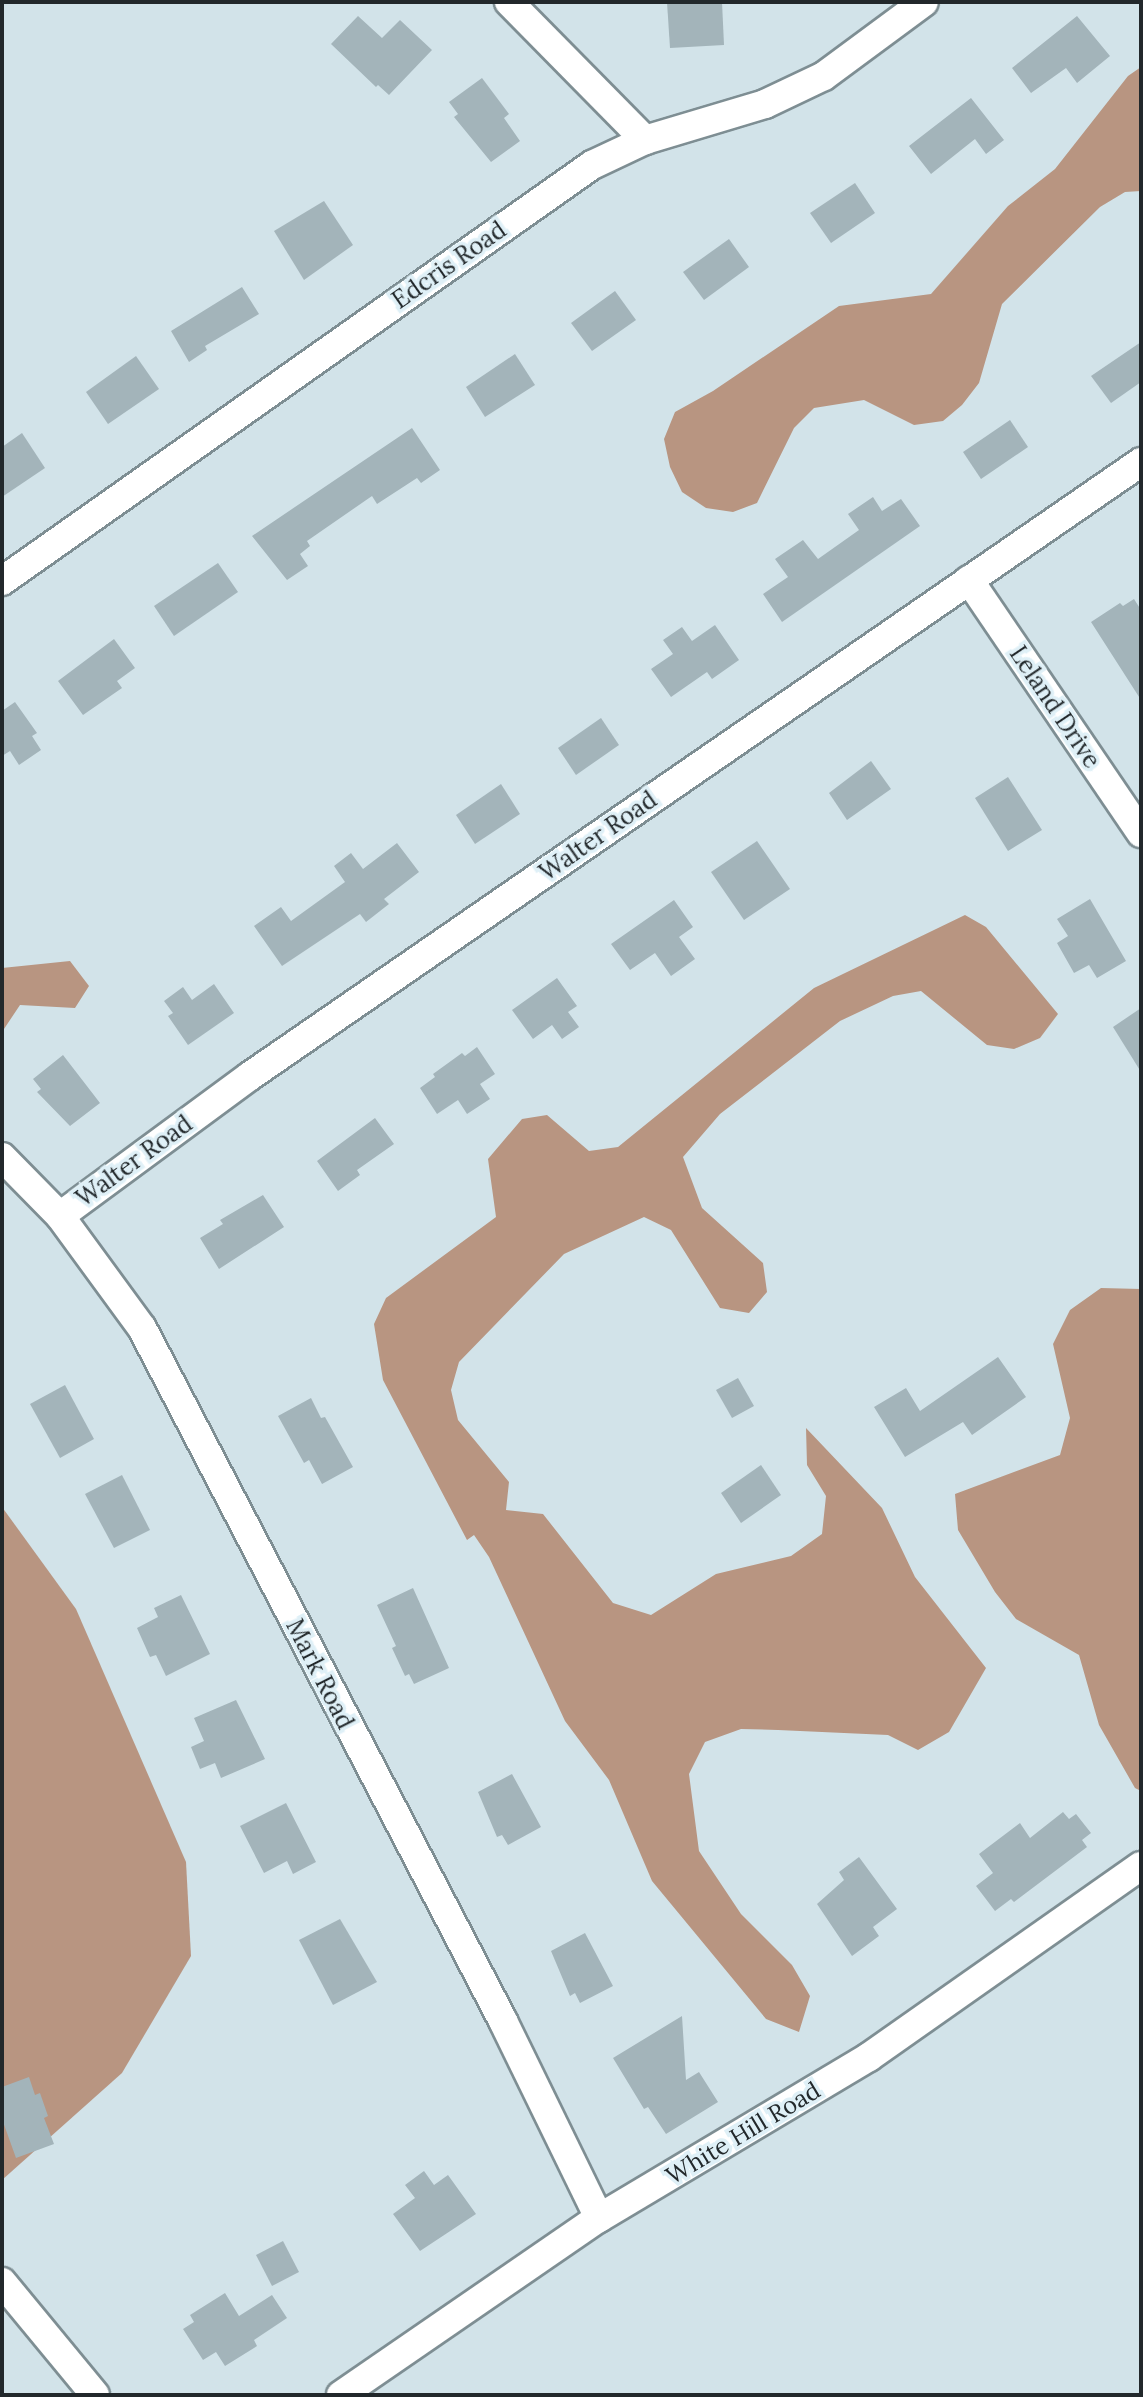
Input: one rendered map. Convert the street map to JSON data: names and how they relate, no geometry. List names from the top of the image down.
{
  "streets": {
    "street": [
      "Edcris Road",
      "Leland Drive",
      "Walter Road",
      "Mark Road",
      "White Hill Road"
    ]
  },
  "crossings": [
    ["Leland Drive", "Walter Road"],
    ["Walter Road", "Mark Road"],
    ["Mark Road", "White Hill Road"]
  ]
}
